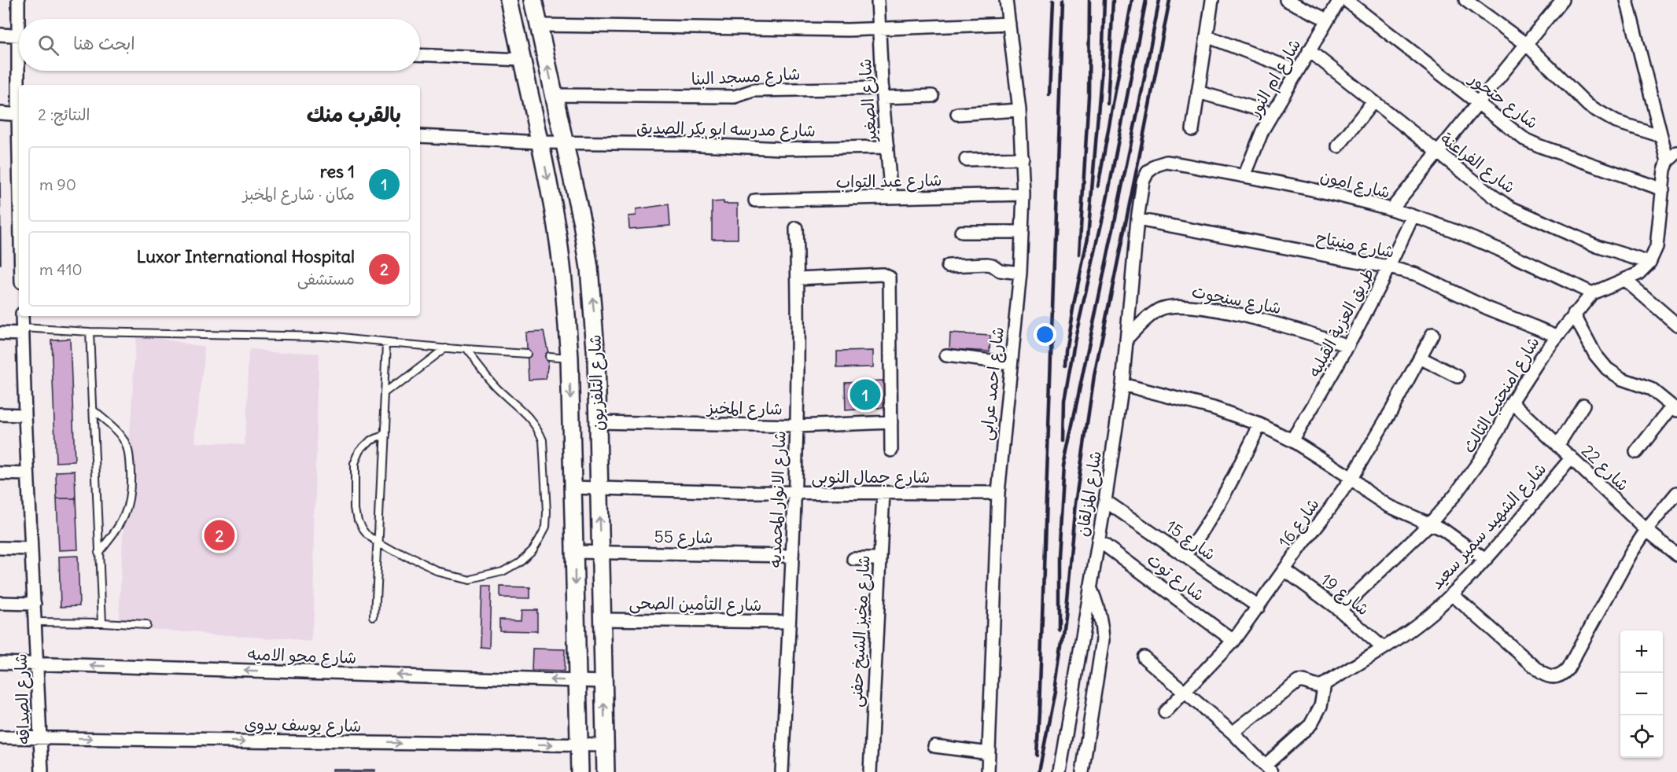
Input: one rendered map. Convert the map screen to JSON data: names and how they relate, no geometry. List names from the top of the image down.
{
  "streets": {
    "main road": ["شارع التلفزيون"],
    "street": [
      "شارع مسجد البنا",
      "شارع ام النور",
      "شارع الصغير",
      "شارع حتحور",
      "شارع مدرسه ابو بكر الصديق",
      "شارع الفراعنة",
      "شارع عبد التواب",
      "شارع امون",
      "شارع منبتاح",
      "شارع سنحوت",
      "طريق العزبة القبليه",
      "شارع احمد عرابى",
      "شارع امنحتب الثالث",
      "شارع المخبز",
      "شارع 22",
      "شارع جمال النوبى",
      "شارع المزلقان",
      "شارع الانوار المحمديه",
      "شارع 16",
      "شارع الشهيد سمير سعيد",
      "شارع 55",
      "شارع 15",
      "شارع توت",
      "شارع 19",
      "شارع التأمين الصحى",
      "شارع مخبز الشيخ حفنى",
      "شارع محو الاميه",
      "شارع الصداقه",
      "شارع يوسف بدوى"
    ]
  },
  "crossings": [
    ["شارع مسجد البنا", "شارع الصغير"],
    ["شارع مسجد البنا", "شارع التلفزيون"],
    ["شارع ام النور", "شارع الفراعنة"],
    ["شارع ام النور", "شارع امون"],
    ["شارع الصغير", "شارع مدرسه ابو بكر الصديق"],
    ["شارع الصغير", "شارع عبد التواب"],
    ["شارع مدرسه ابو بكر الصديق", "شارع التلفزيون"],
    ["شارع الفراعنة", "شارع امنحتب الثالث"],
    ["شارع عبد التواب", "شارع احمد عرابى"],
    ["شارع امون", "شارع منبتاح"],
    ["شارع امون", "طريق العزبة القبليه"],
    ["شارع امون", "شارع امنحتب الثالث"],
    ["شارع امون", "شارع المزلقان"],
    ["شارع منبتاح", "طريق العزبة القبليه"],
    ["شارع منبتاح", "شارع امنحتب الثالث"],
    ["شارع منبتاح", "شارع المزلقان"],
    ["شارع سنحوت", "طريق العزبة القبليه"],
    ["شارع سنحوت", "شارع المزلقان"],
    ["شارع التلفزيون", "شارع المخبز"],
    ["شارع التلفزيون", "شارع جمال النوبى"],
    ["شارع التلفزيون", "شارع 55"],
    ["شارع التلفزيون", "شارع التأمين الصحى"],
    ["شارع التلفزيون", "شارع محو الاميه"],
    ["شارع التلفزيون", "شارع يوسف بدوى"],
    ["شارع احمد عرابى", "شارع جمال النوبى"],
    ["شارع امنحتب الثالث", "شارع 22"],
    ["شارع امنحتب الثالث", "شارع 19"],
    ["شارع المخبز", "شارع الانوار المحمديه"],
    ["شارع 22", "شارع الشهيد سمير سعيد"],
    ["شارع جمال النوبى", "شارع الانوار المحمديه"],
    ["شارع جمال النوبى", "شارع مخبز الشيخ حفنى"],
    ["شارع المزلقان", "شارع 15"],
    ["شارع المزلقان", "شارع توت"],
    ["شارع الانوار المحمديه", "شارع 55"],
    ["شارع الانوار المحمديه", "شارع التأمين الصحى"],
    ["شارع 16", "شارع 15"],
    ["شارع 16", "شارع توت"],
    ["شارع 16", "شارع 19"],
    ["شارع الشهيد سمير سعيد", "شارع 19"],
    ["شارع محو الاميه", "شارع الصداقه"],
    ["شارع الصداقه", "شارع يوسف بدوى"]
  ],
  "one_way": ["شارع محو الاميه", "شارع يوسف بدوى"],
  "page": {
    "search": "ابحث هنا",
    "heading": ["بالقرب منك", "النتائج: 2"],
    "list": [
      {
        "mark": "1",
        "name": "res 1",
        "note": "مكان · شارع المخبز",
        "value": "90 m"
      },
      {
        "mark": "2",
        "name": "Luxor International Hospital",
        "note": "مستشفى",
        "value": "410 m"
      }
    ],
    "pins": ["1", "2"],
    "map_buttons": ["+", "−"]
  }
}
